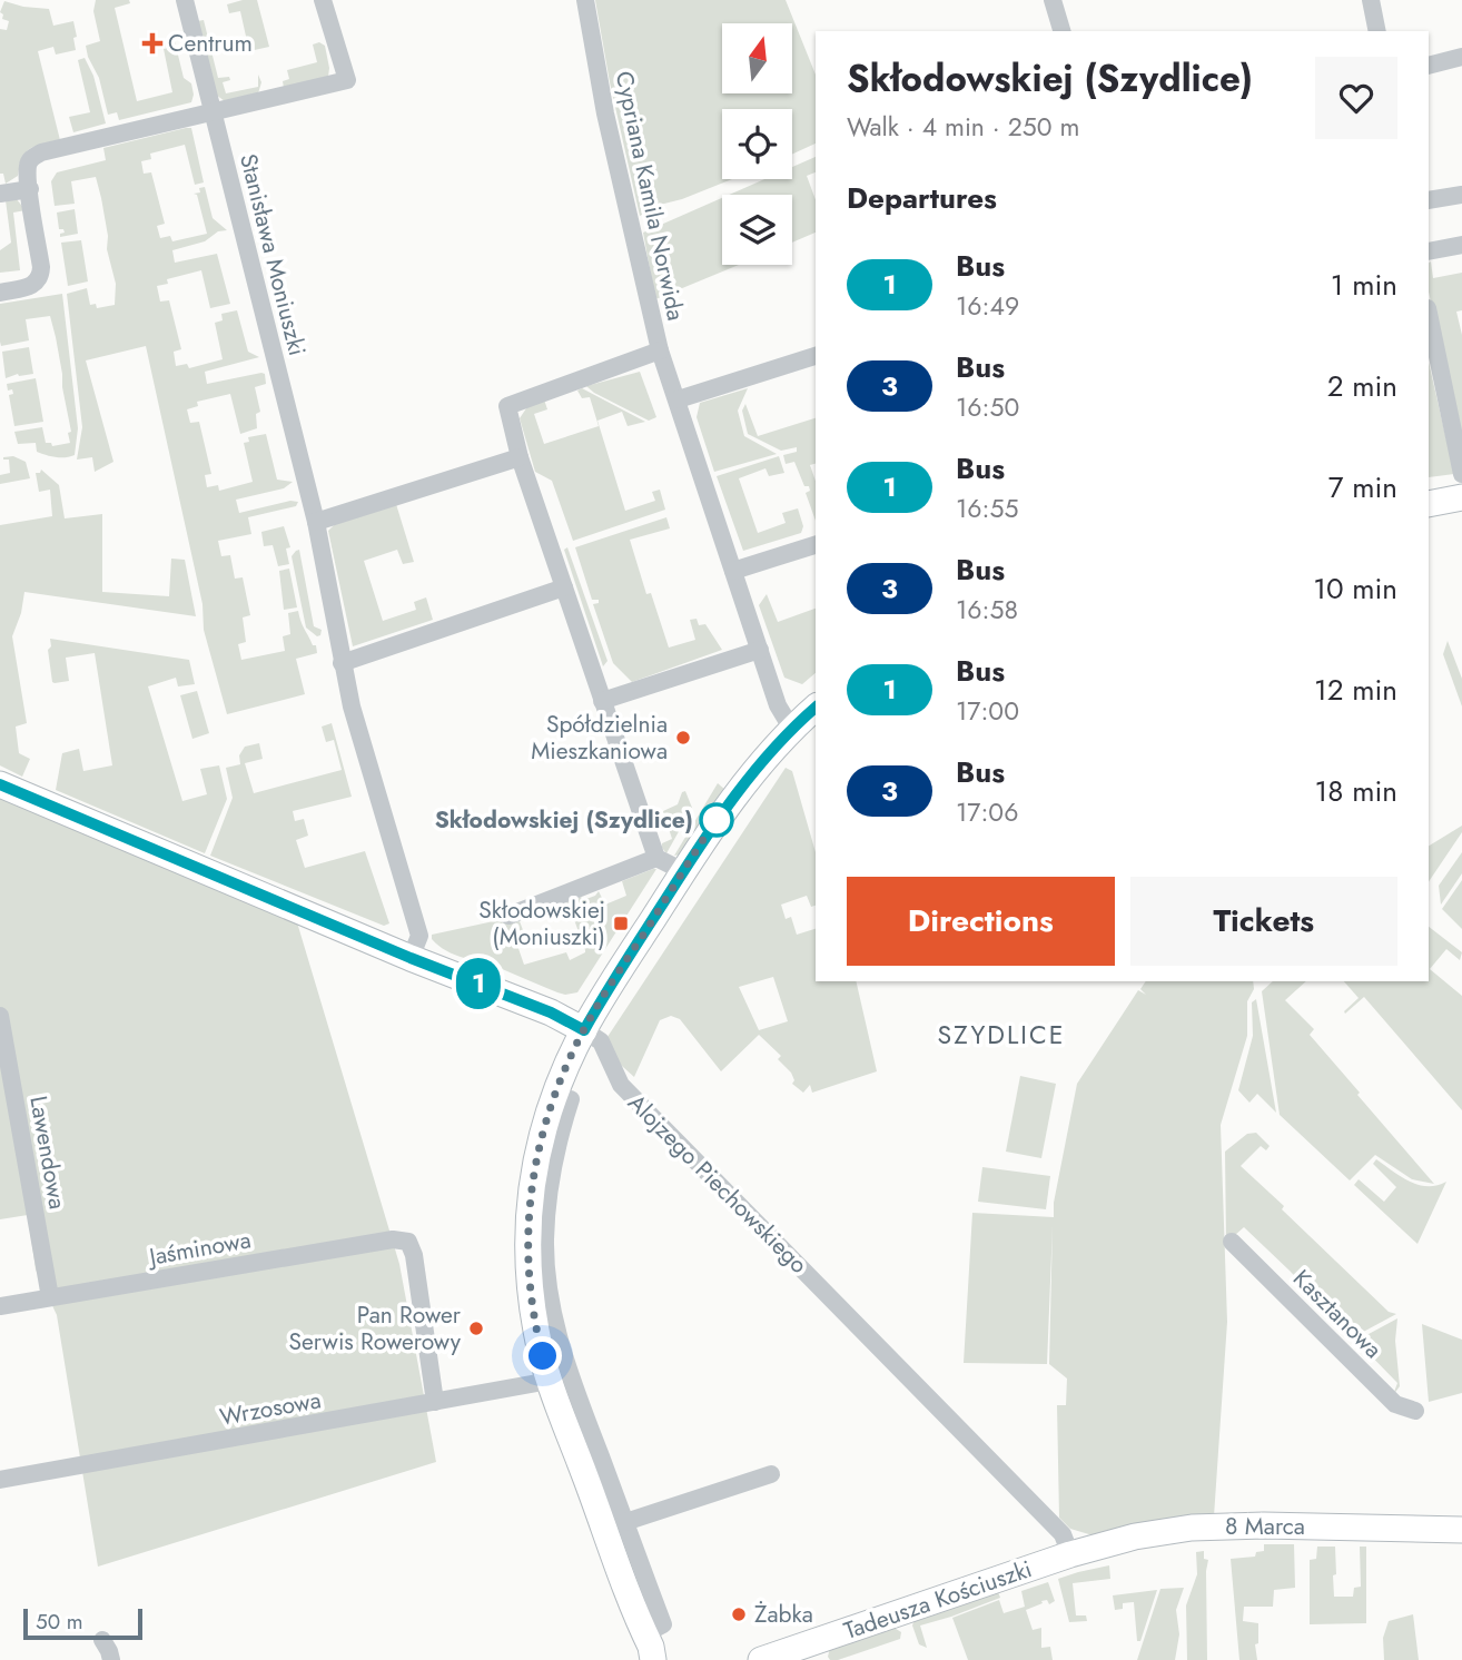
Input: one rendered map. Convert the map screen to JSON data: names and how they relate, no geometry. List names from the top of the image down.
{
  "streets": {
    "street": [
      "Cypriana Kamila Norwida",
      "Stanisława Moniuszki",
      "Lawendowa",
      "Alojzego Piechowskiego",
      "Jaśminowa",
      "Kasztanowa",
      "Wrzosowa",
      "8 Marca",
      "Tadeusza Kościuszki"
    ]
  },
  "crossings": [
    ["Stanisława Moniuszki", "Alojzego Piechowskiego"],
    ["Lawendowa", "Jaśminowa"],
    ["Alojzego Piechowskiego", "8 Marca"],
    ["Alojzego Piechowskiego", "Tadeusza Kościuszki"],
    ["Jaśminowa", "Wrzosowa"],
    ["8 Marca", "Tadeusza Kościuszki"]
  ],
  "districts": ["SZYDLICE"],
  "places": {
    "health": ["Centrum"],
    "other": [
      "Spółdzielnia Mieszkaniowa",
      "Skłodowskiej (Szydlice)",
      "Pan Rower Serwis Rowerowy",
      "Żabka"
    ],
    "transit": ["Skłodowskiej (Moniuszki)"]
  },
  "lines": ["bus line 1"],
  "scale_bar": "50 m",
  "north": "top",
  "page": {
    "on_map": "1",
    "heading": [
      ["Skłodowskiej (Szydlice)", "Walk · 4 min · 250 m"],
      "Departures"
    ],
    "list": [
      {
        "mark": "1",
        "name": "Bus",
        "note": "16:49",
        "value": "1 min"
      },
      {
        "mark": "3",
        "name": "Bus",
        "note": "16:50",
        "value": "2 min"
      },
      {
        "mark": "1",
        "name": "Bus",
        "note": "16:55",
        "value": "7 min"
      },
      {
        "mark": "3",
        "name": "Bus",
        "note": "16:58",
        "value": "10 min"
      },
      {
        "mark": "1",
        "name": "Bus",
        "note": "17:00",
        "value": "12 min"
      },
      {
        "mark": "3",
        "name": "Bus",
        "note": "17:06",
        "value": "18 min"
      }
    ],
    "buttons": ["Directions", "Tickets"],
    "scale": "50 m"
  }
}
